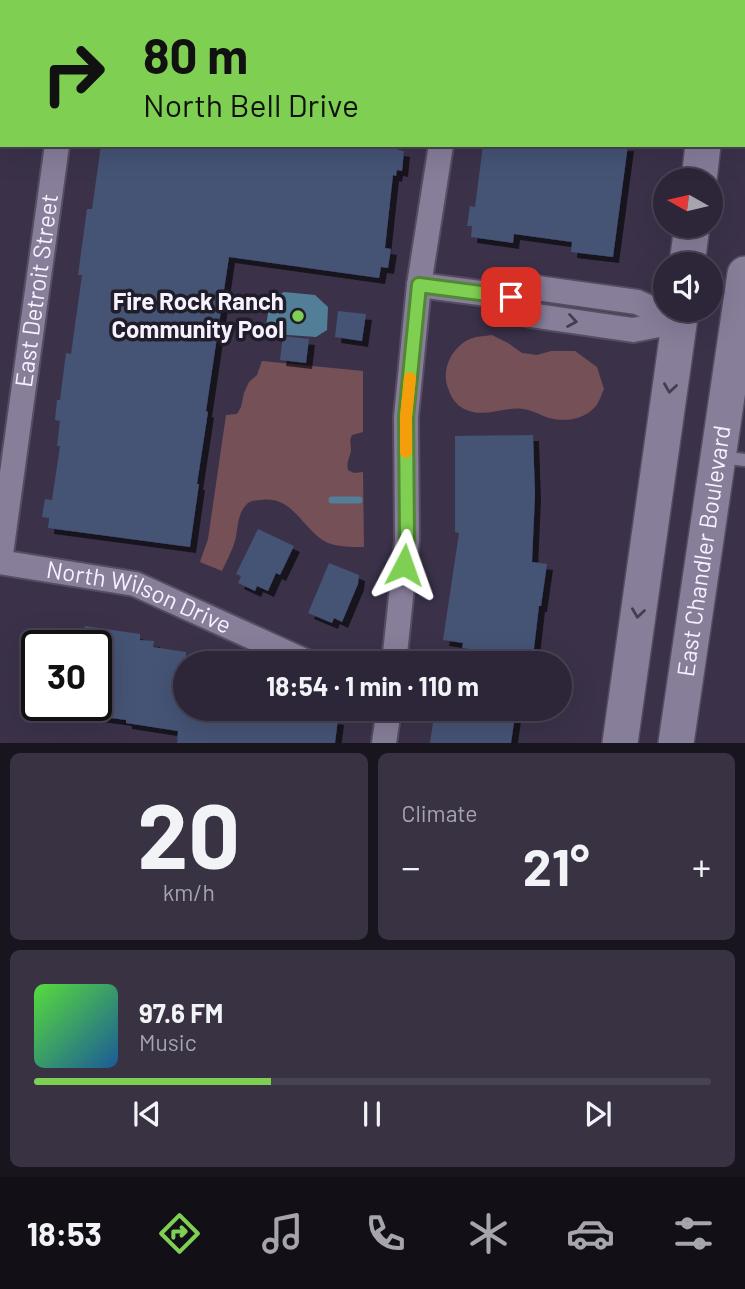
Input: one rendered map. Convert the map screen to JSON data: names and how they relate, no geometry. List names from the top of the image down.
{
  "streets": {
    "main road": ["East Chandler Boulevard"],
    "street": ["East Detroit Street", "North Wilson Drive"]
  },
  "crossings": [
    ["East Detroit Street", "North Wilson Drive"]
  ],
  "places": ["Fire Rock Ranch Community Pool"],
  "north": "left",
  "page": {
    "turn": ["80 m", "North Bell Drive"],
    "limit": "30",
    "trip": "18:54 · 1 min · 110 m",
    "tile": [
      ["20", "km/h"],
      "Climate"
    ],
    "heat": ["−", "21°", "+"],
    "song": ["97.6 FM", "Music"],
    "tabs": "18:53"
  }
}
